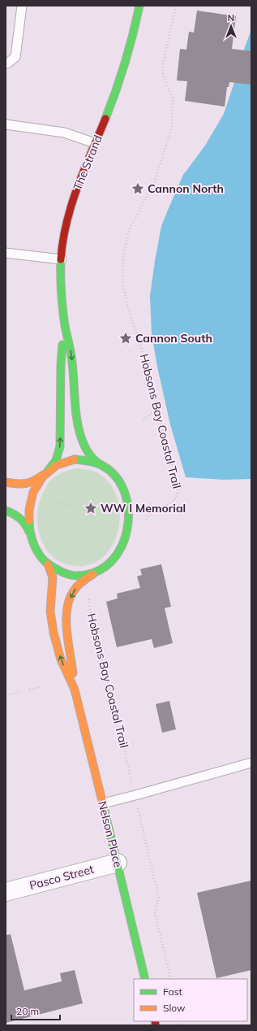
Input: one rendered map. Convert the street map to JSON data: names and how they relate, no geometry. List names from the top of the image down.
{
  "streets": {
    "street": ["The Strand", "Nelson Place", "Pasco Street"],
    "path": ["Hobsons Bay Coastal Trail"]
  },
  "crossings": [
    ["The Strand", "Nelson Place"],
    ["Nelson Place", "Pasco Street"]
  ],
  "places": {
    "place": ["Cannon North", "Cannon South", "WW I Memorial"]
  },
  "legend": ["Fast", "Slow"],
  "scale_bar": "20 m",
  "north": "top"
}
